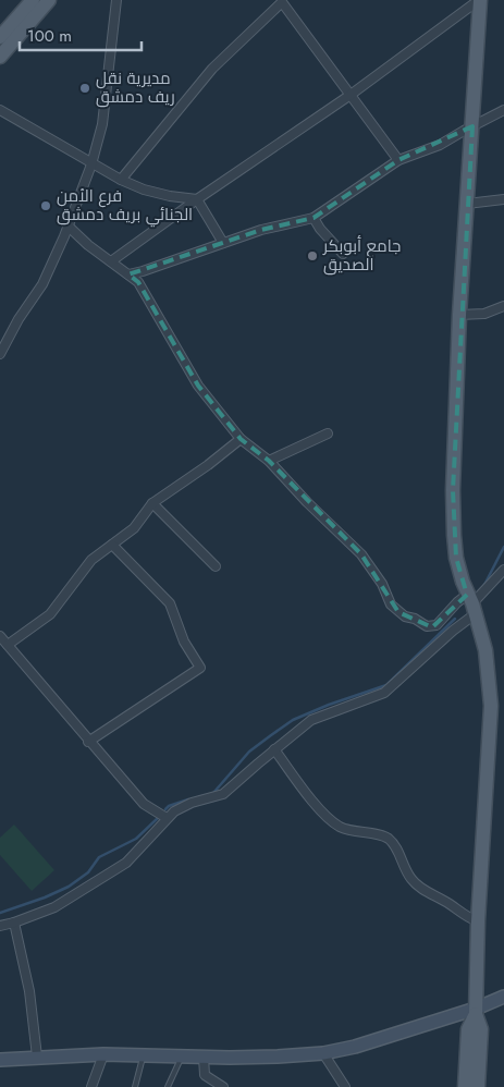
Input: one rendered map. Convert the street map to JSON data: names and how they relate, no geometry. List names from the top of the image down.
{
  "places": ["مديرية نقل ريف دمشق", "فرع الأمن الجنائي بريف دمشق", "جامع أبوبكر الصديق"],
  "scale_bar": "100 m"
}
